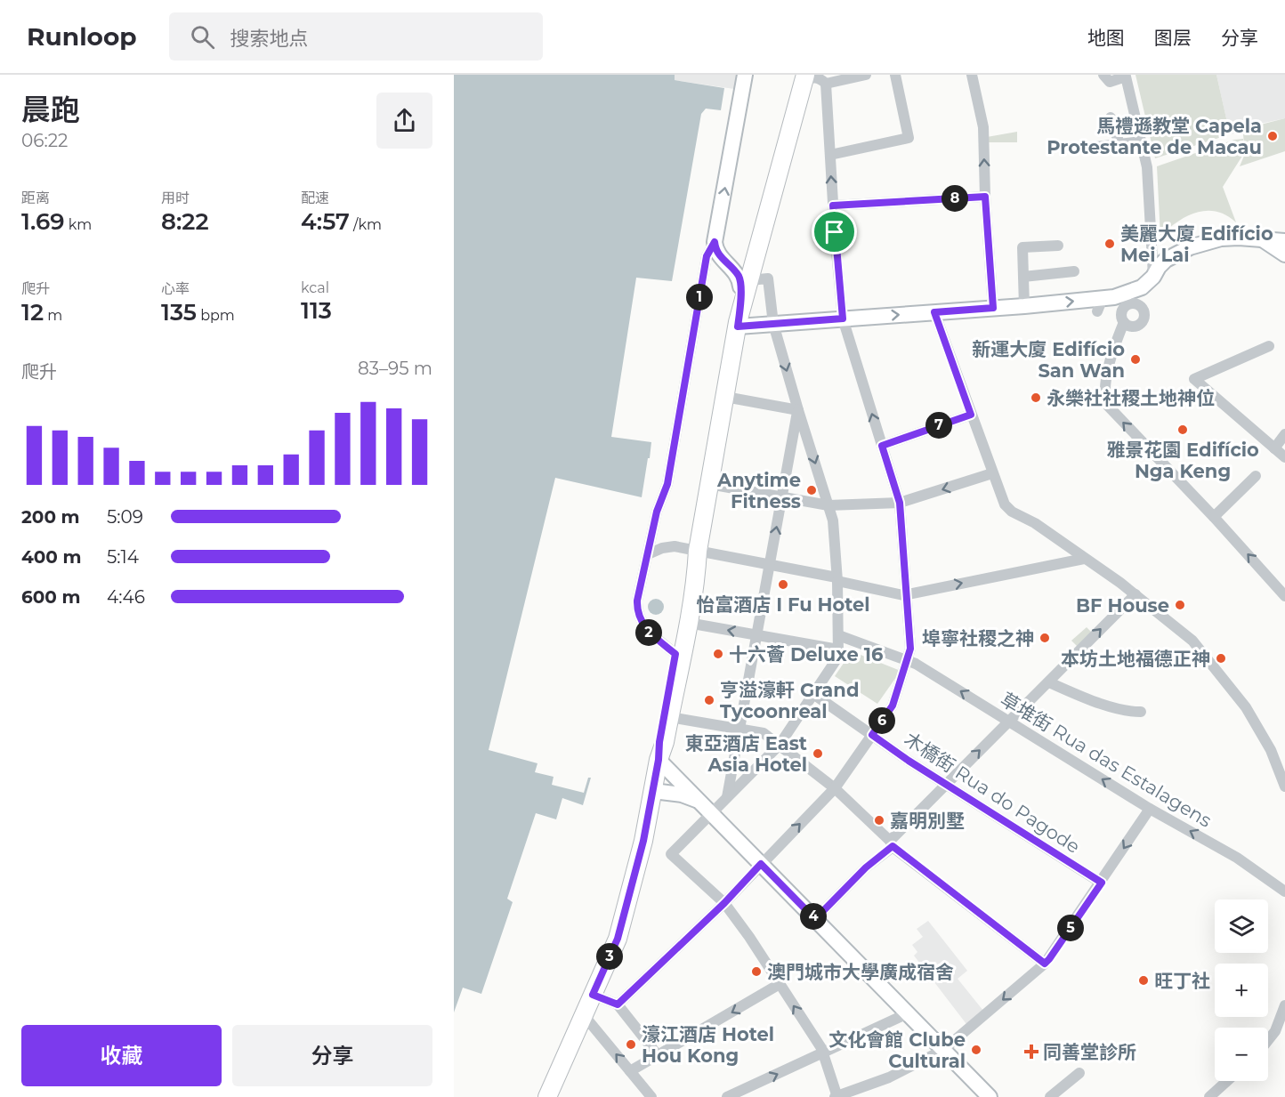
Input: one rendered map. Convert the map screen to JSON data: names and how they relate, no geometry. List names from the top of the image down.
{
  "streets": {
    "street": ["草堆街 Rua das Estalagens", "木橋街 Rua do Pagode"]
  },
  "one_way": ["草堆街 Rua das Estalagens"],
  "places": {
    "other": [
      "馬禮遜教堂 Capela Protestante de Macau",
      "美麗大廈 Edifício Mei Lai",
      "新運大廈 Edifício San Wan",
      "永樂社社稷土地神位",
      "雅景花園 Edifício Nga Keng",
      "Anytime Fitness",
      "怡富酒店 I Fu Hotel",
      "BF House",
      "埠寧社稷之神",
      "十六薈 Deluxe 16",
      "本坊土地福德正神",
      "亨溢濠軒 Grand Tycoonreal",
      "東亞酒店 East Asia Hotel",
      "嘉明別墅",
      "澳門城市大學廣成宿舍",
      "旺丁社",
      "濠江酒店 Hotel Hou Kong",
      "文化會館 Clube Cultural"
    ],
    "health": ["同善堂診所"]
  },
  "page": {
    "header": "Runloop",
    "search": "搜索地点",
    "nav": ["地图", "图层", "分享"],
    "heading": ["晨跑", "06:22"],
    "stats": [
      ["距离", "1.69 km"],
      ["用时", "8:22"],
      ["配速", "4:57 /km"],
      ["爬升", "12 m"],
      ["心率", "135 bpm"],
      ["kcal", "113"]
    ],
    "pins": [
      "8",
      "1",
      "7",
      "2",
      "6",
      "4",
      "5",
      "3"
    ],
    "chart": ["爬升", "83–95 m"],
    "list": [
      {
        "name": "200 m",
        "note": "5:09"
      },
      {
        "name": "400 m",
        "note": "5:14"
      },
      {
        "name": "600 m",
        "note": "4:46"
      }
    ],
    "map_buttons": ["+", "−"],
    "buttons": ["收藏", "分享"]
  }
}
